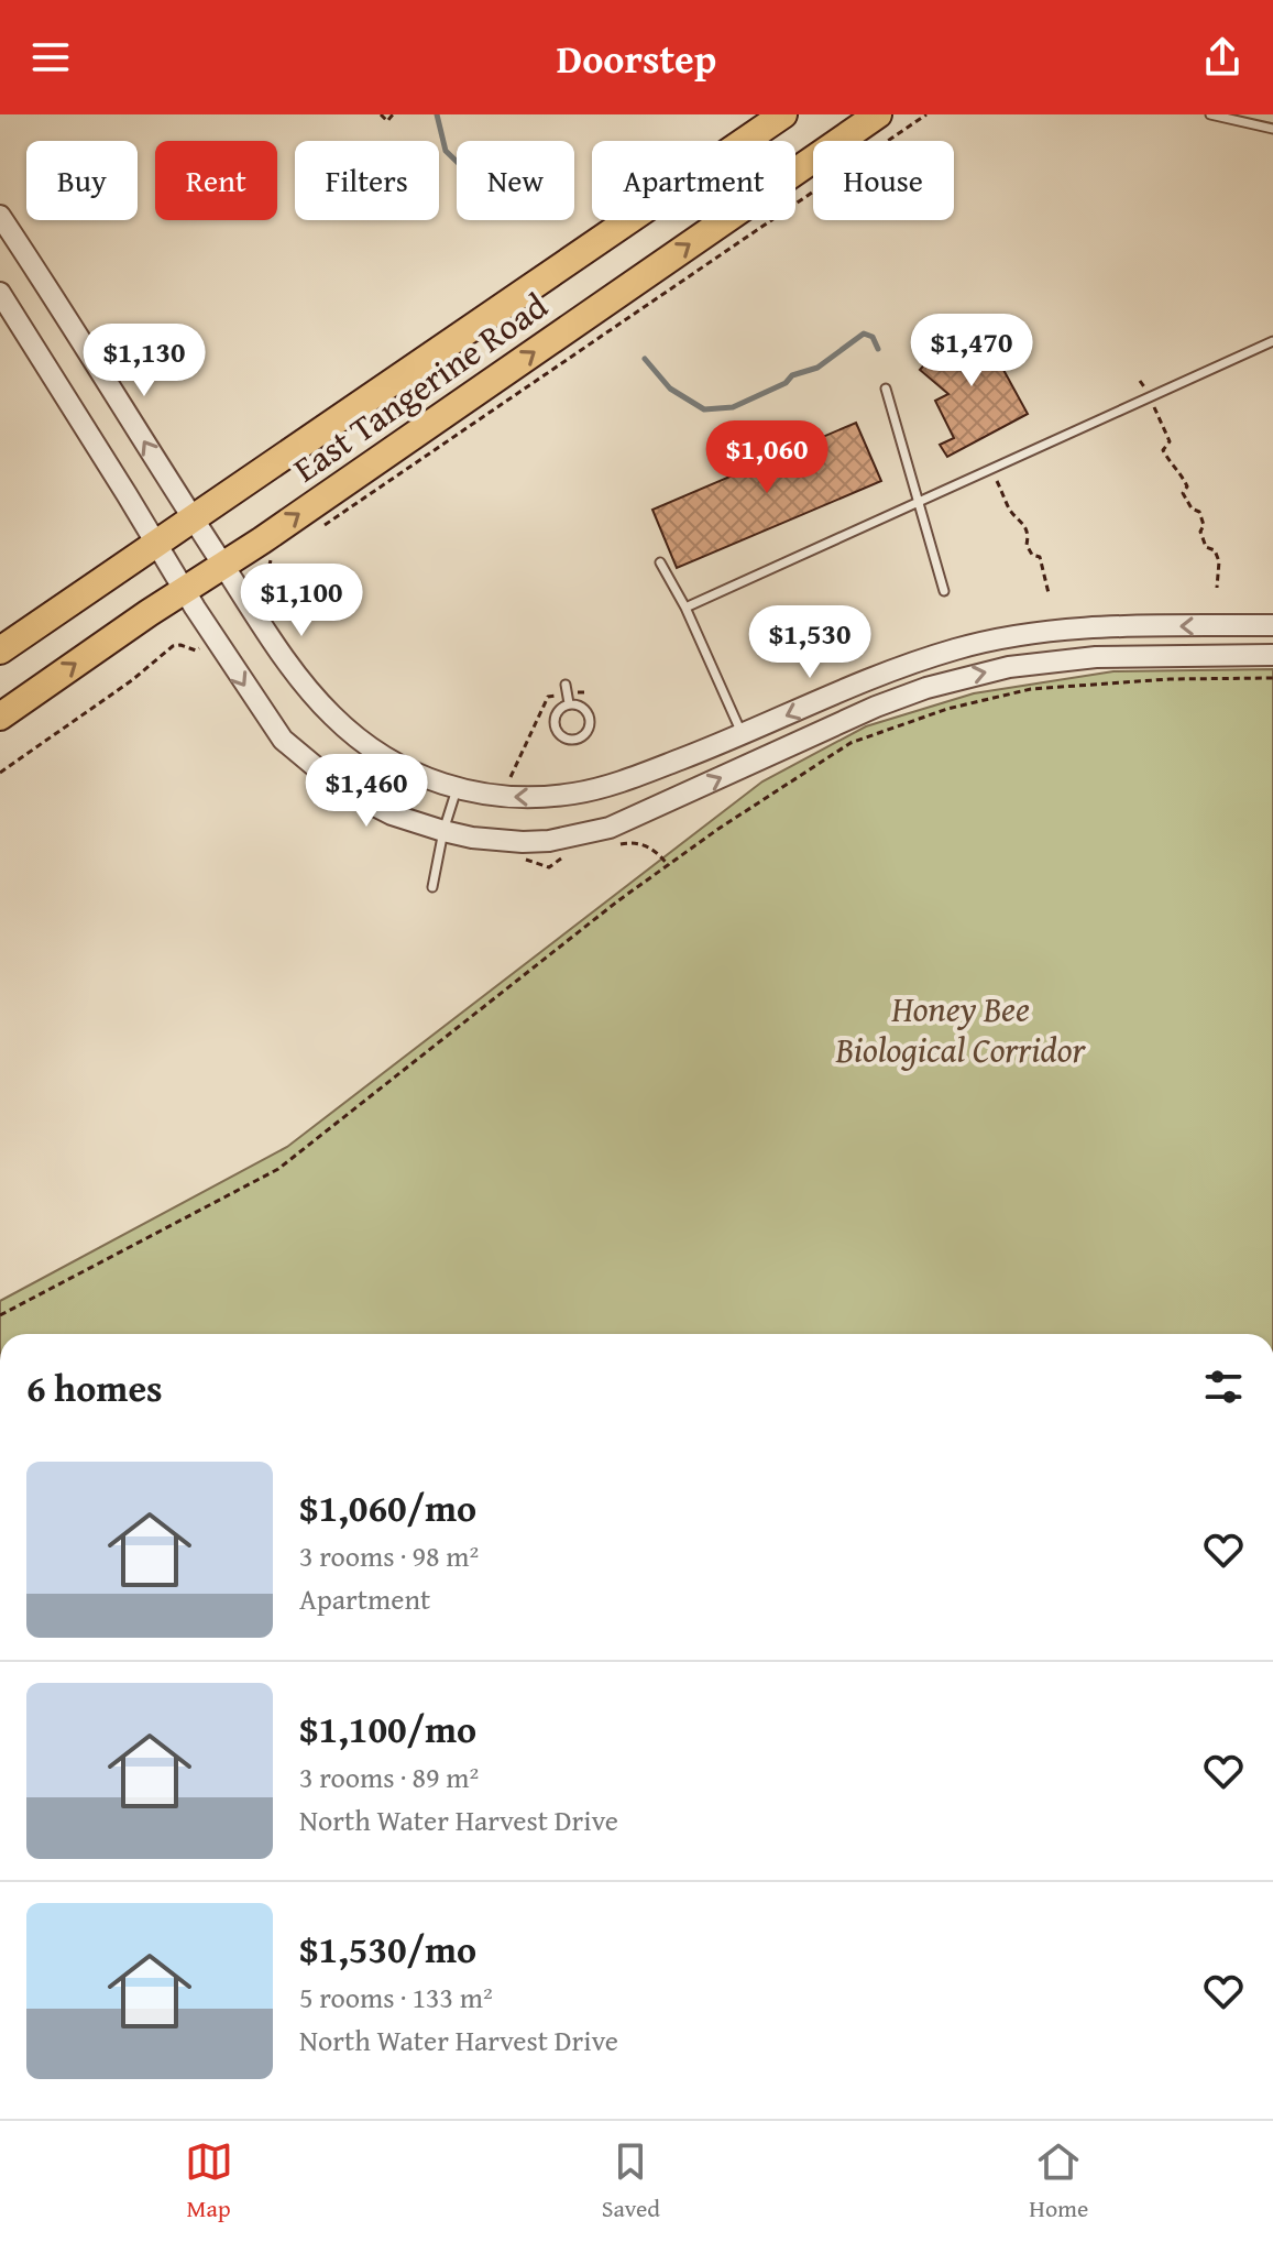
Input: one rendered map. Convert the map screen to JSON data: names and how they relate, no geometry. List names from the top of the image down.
{
  "streets": {
    "main road": ["East Tangerine Road"]
  },
  "parks": ["Honey Bee Biological Corridor"],
  "page": {
    "header": "Doorstep",
    "chip": [
      "Buy",
      "Rent",
      "Filters",
      "New",
      "Apartment",
      "House"
    ],
    "price": [
      "$1,470",
      "$1,130",
      "$1,060",
      "$1,100",
      "$1,530",
      "$1,460"
    ],
    "heading": "6 homes",
    "list": [
      {
        "name": "$1,060/mo",
        "note": "3 rooms · 98 m² · Apartment"
      },
      {
        "name": "$1,100/mo",
        "note": "3 rooms · 89 m² · North Water Harvest Drive"
      },
      {
        "name": "$1,530/mo",
        "note": "5 rooms · 133 m² · North Water Harvest Drive"
      }
    ],
    "tabs": ["Map", "Saved", "Home"]
  }
}
